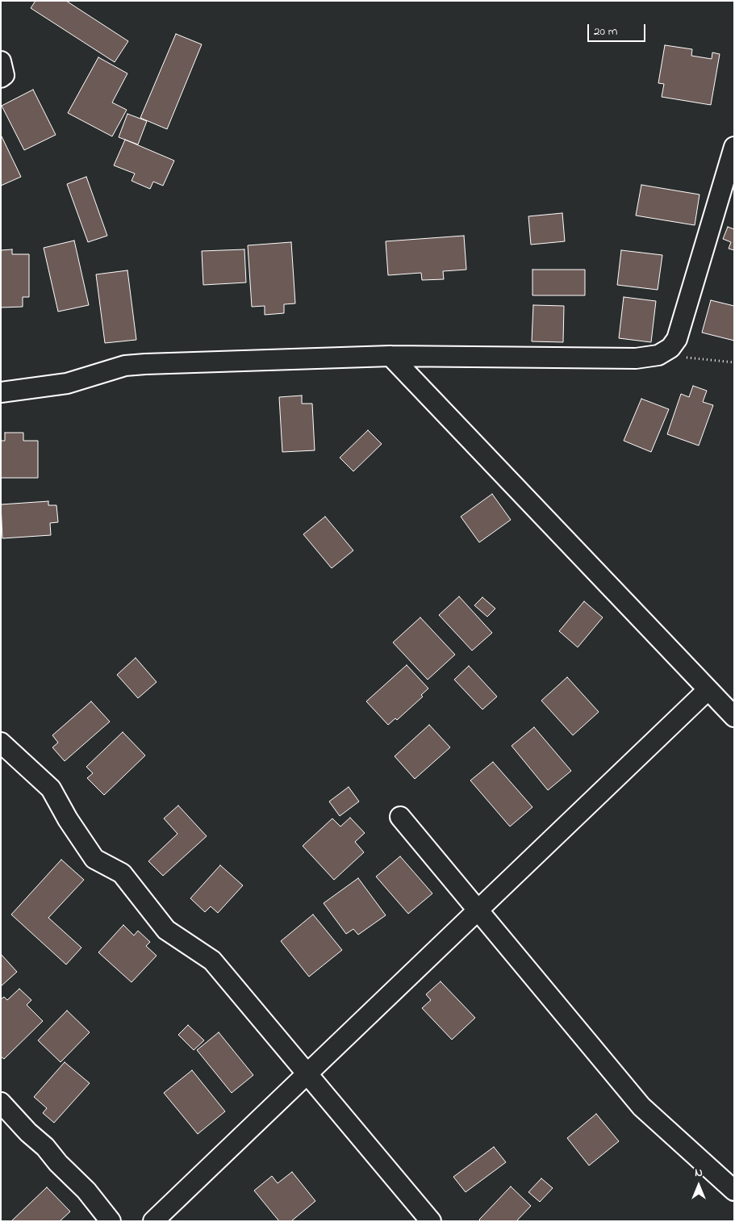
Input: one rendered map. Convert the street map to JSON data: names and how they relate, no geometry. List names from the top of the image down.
{
  "scale_bar": "20 m",
  "north": "top"
}
